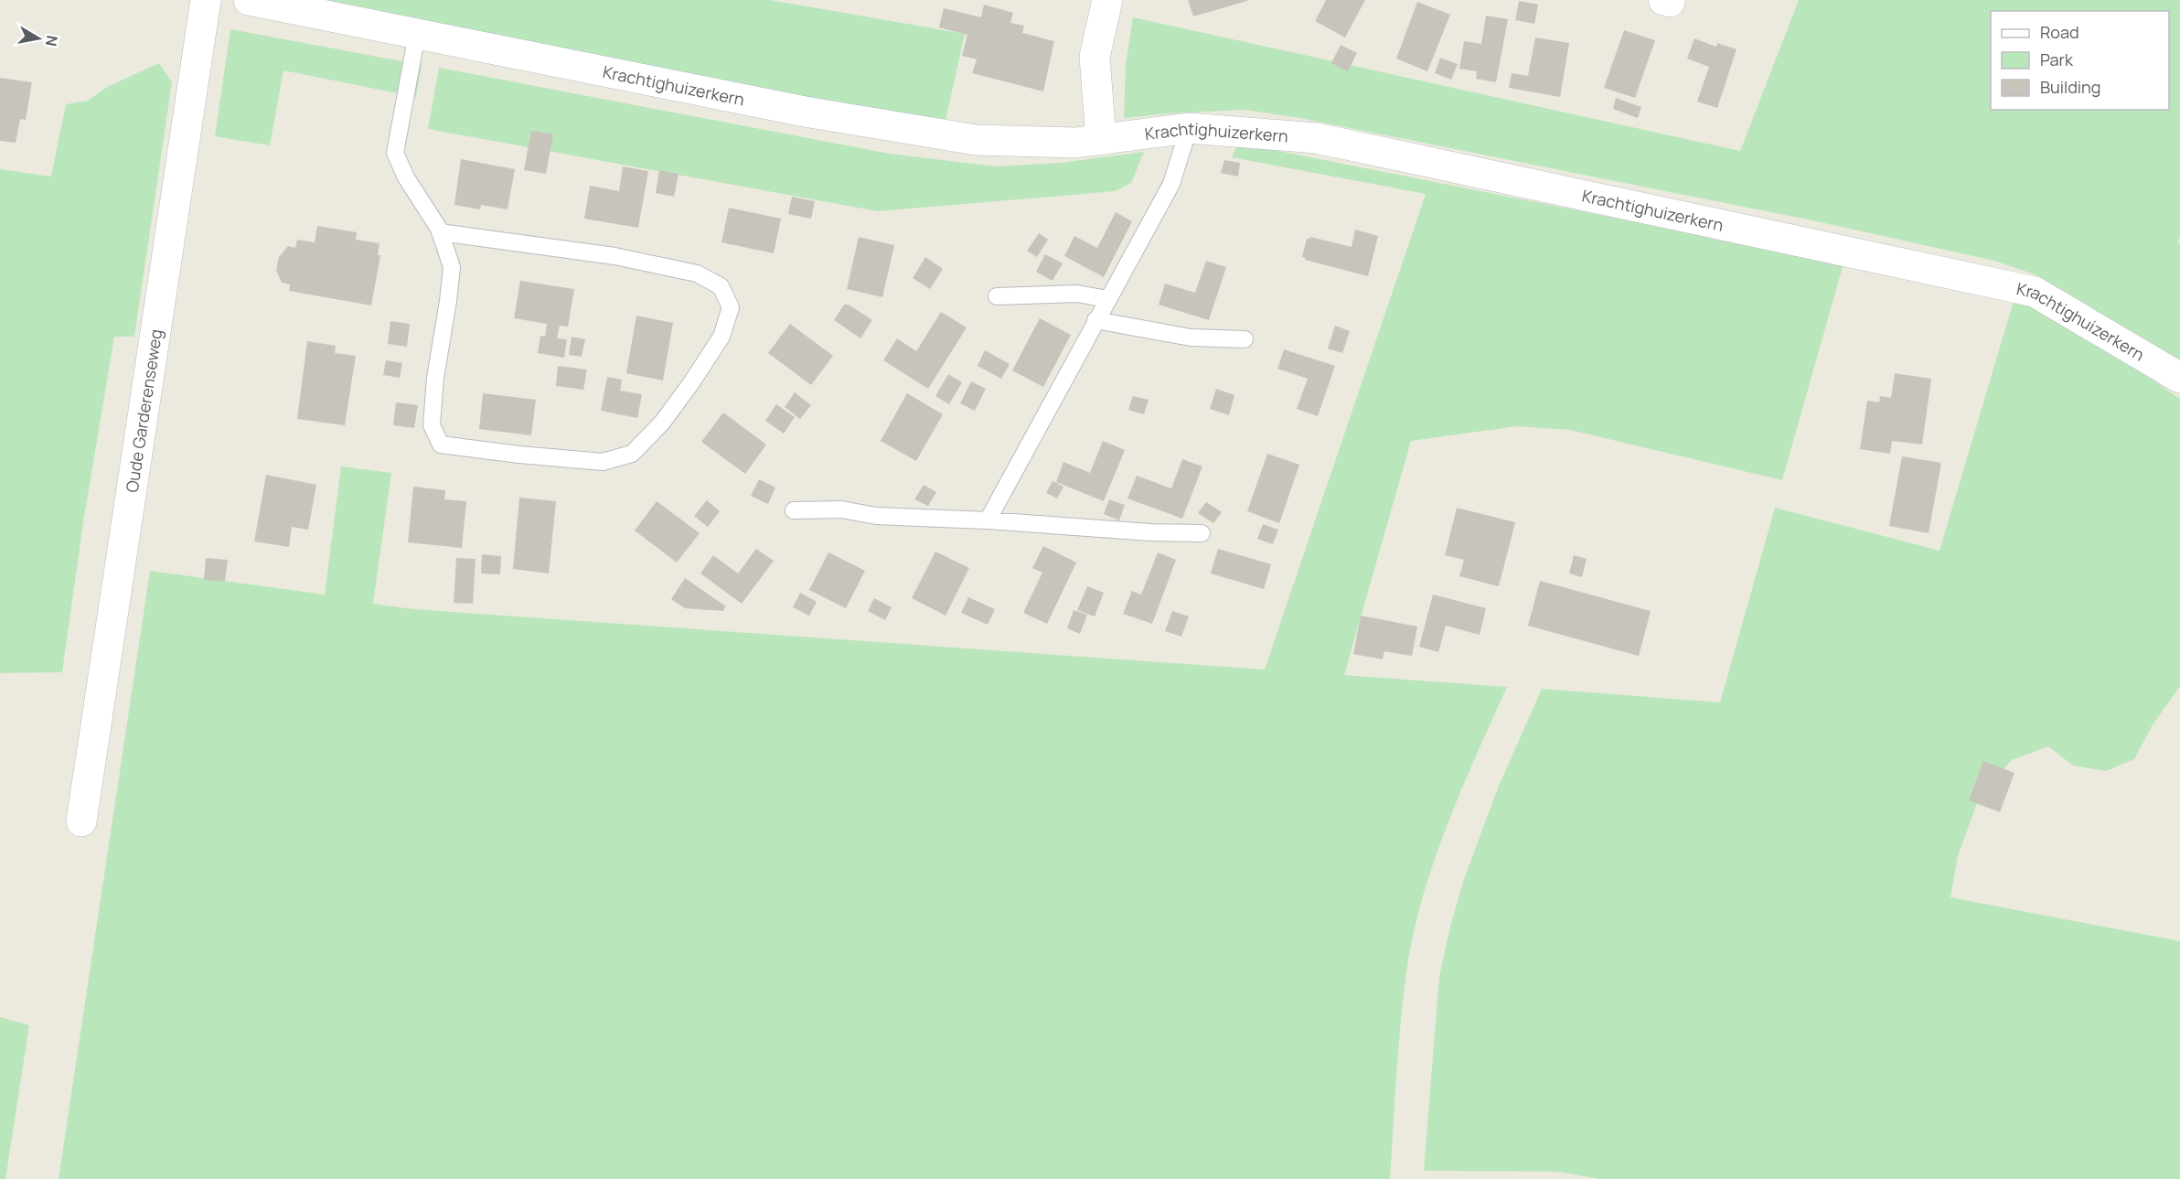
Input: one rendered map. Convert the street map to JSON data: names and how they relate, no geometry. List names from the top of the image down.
{
  "streets": {
    "street": ["Krachtighuizerkern", "Oude Garderenseweg"]
  },
  "legend": ["Road", "Park", "Building"],
  "north": "right"
}
